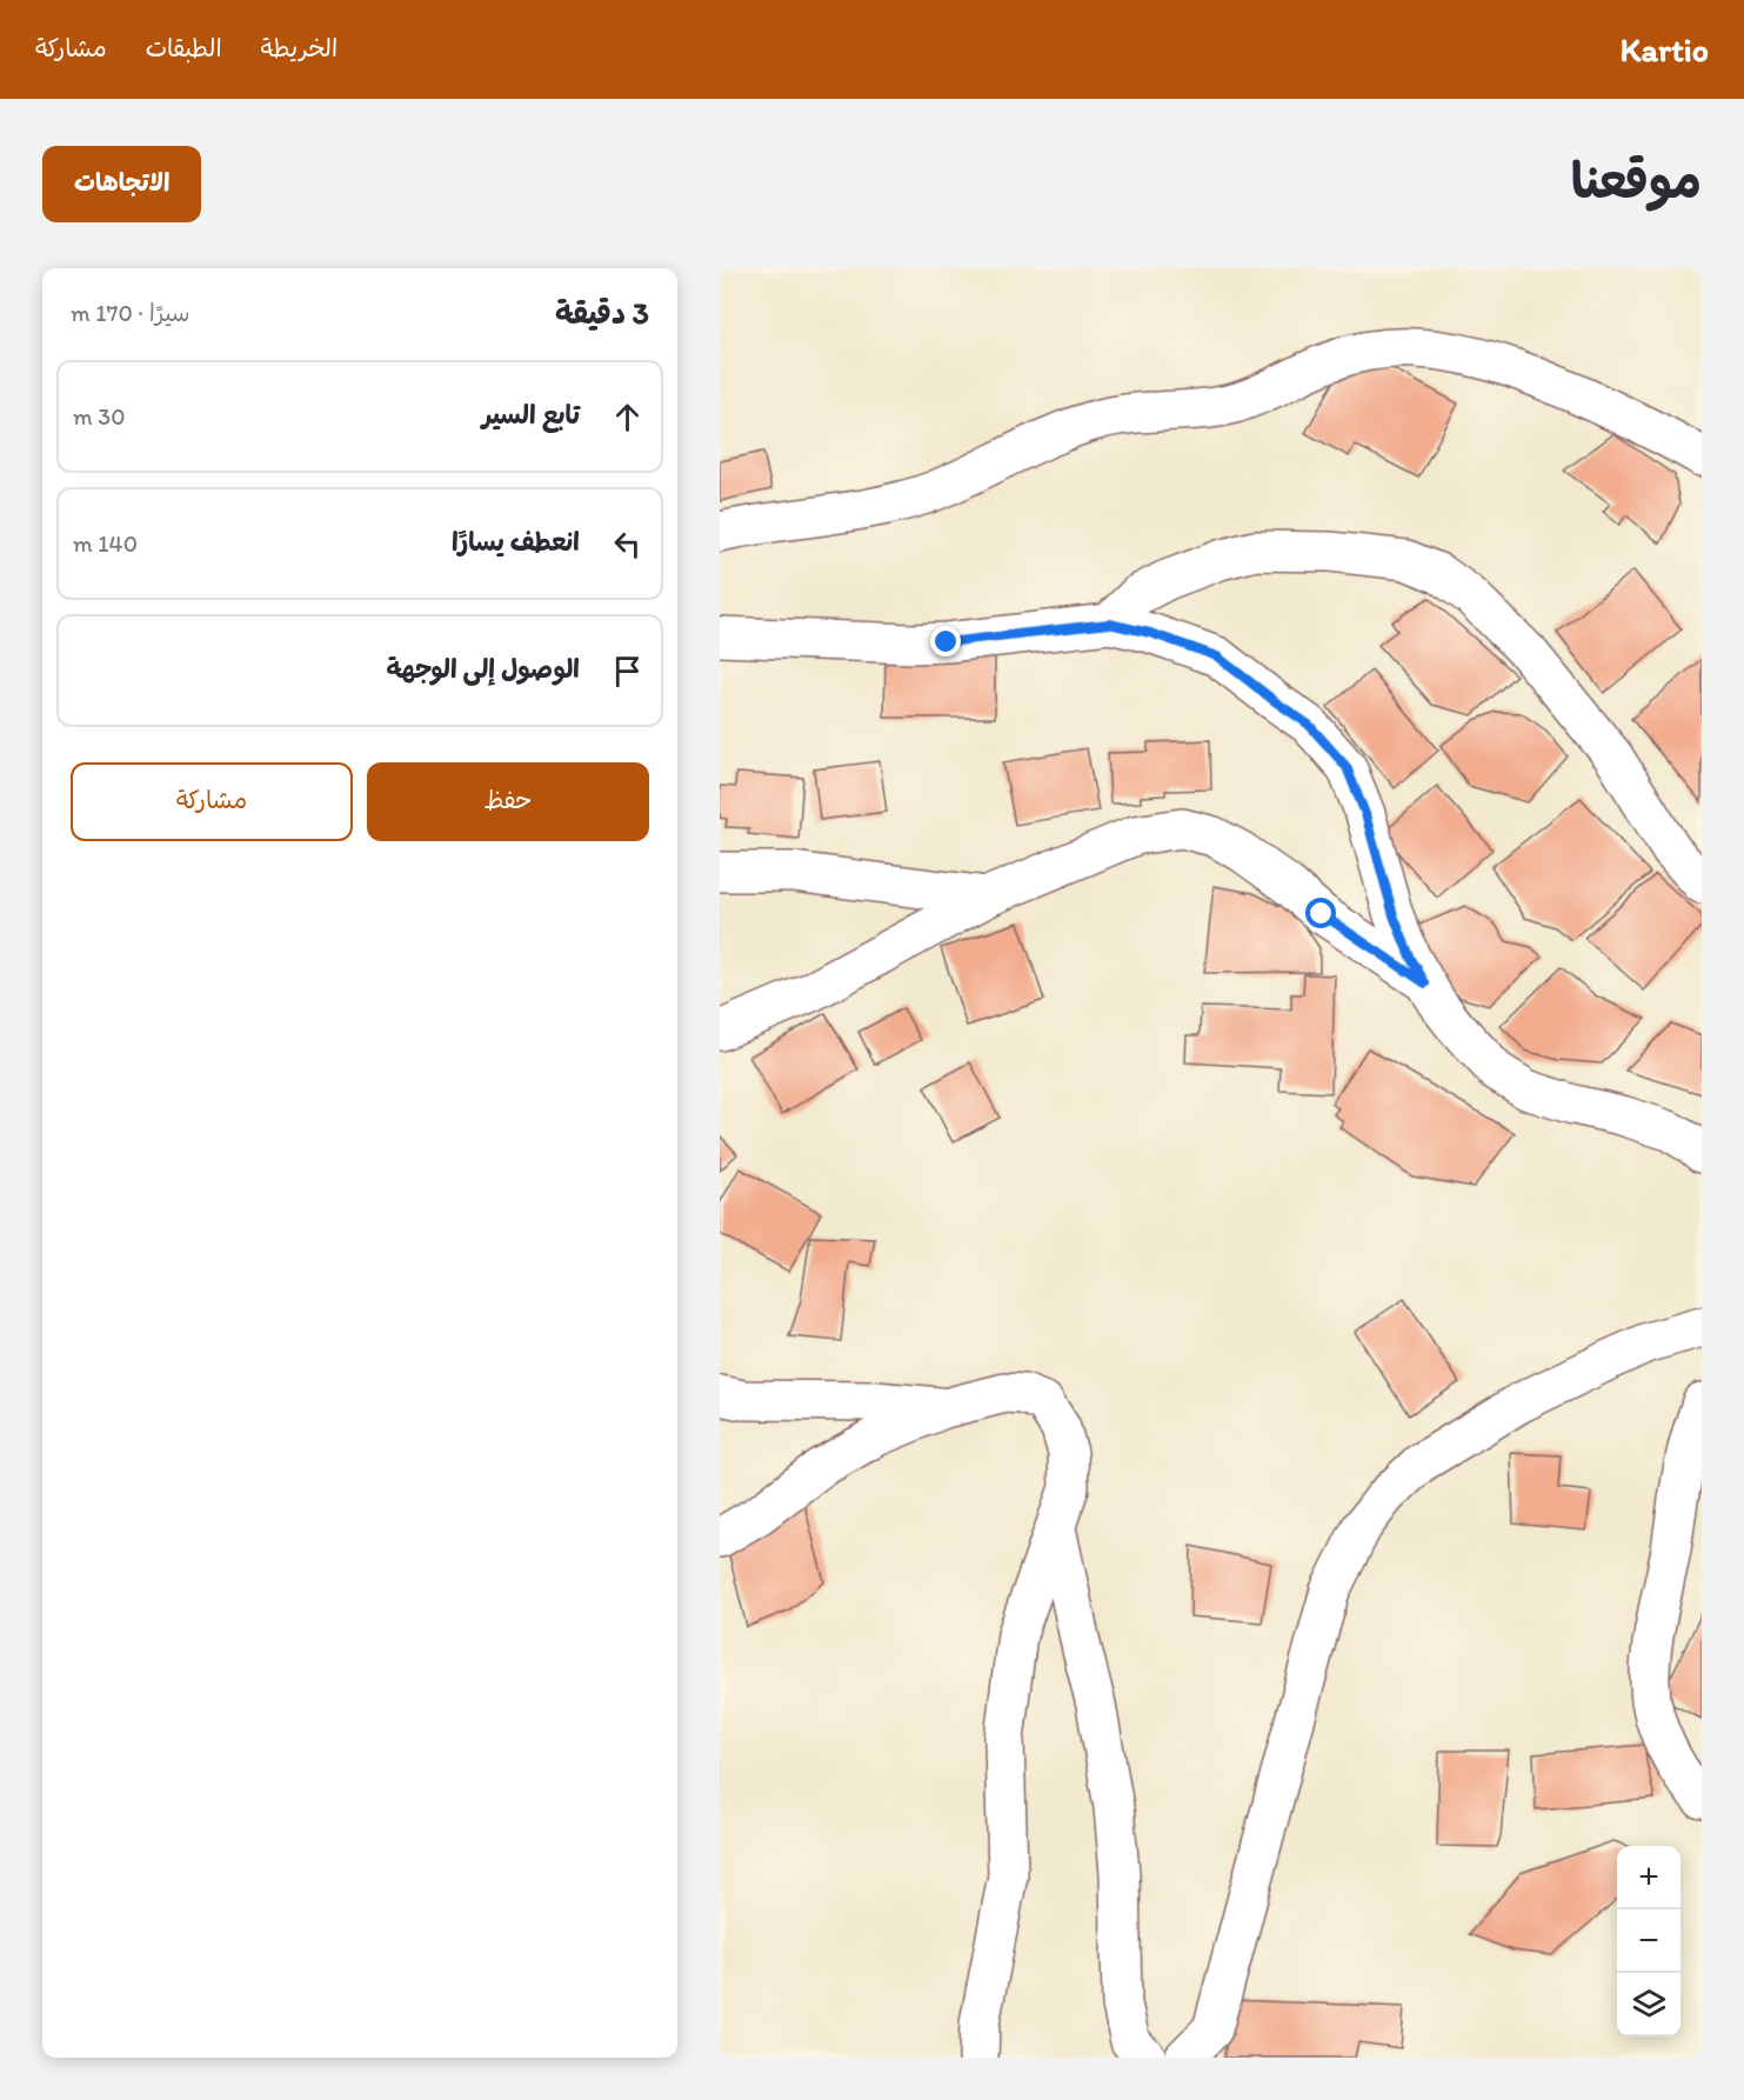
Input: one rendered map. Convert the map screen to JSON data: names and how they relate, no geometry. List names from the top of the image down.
{
  "page": {
    "header": "Kartio",
    "nav": ["الخريطة", "الطبقات", "مشاركة"],
    "title": "موقعنا",
    "buttons": [
      "الاتجاهات",
      ["حفظ", "مشاركة"]
    ],
    "heading": ["3 دقيقة", "سيرًا · 170 m"],
    "list": [
      ["تابع السير", "30 m"],
      ["انعطف يسارًا", "140 m"],
      "الوصول إلى الوجهة"
    ],
    "map_buttons": ["+", "−"]
  }
}
